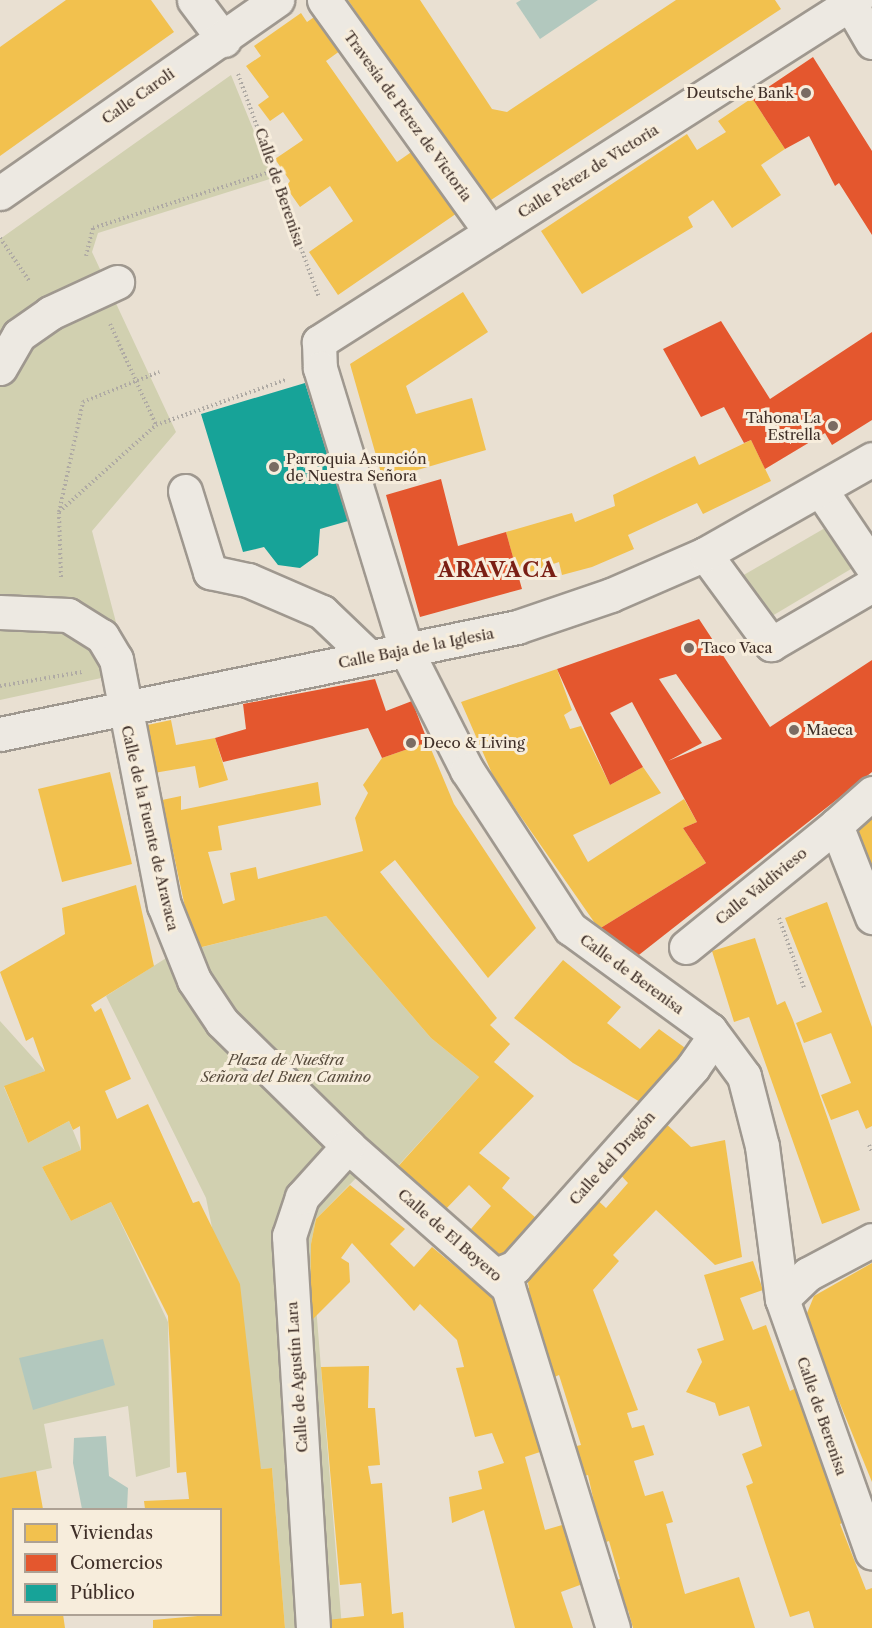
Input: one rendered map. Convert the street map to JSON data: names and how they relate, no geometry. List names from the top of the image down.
{
  "streets": {
    "street": [
      "Calle Caroli",
      "Travesía de Pérez de Victoria",
      "Calle Pérez de Victoria",
      "Calle de Berenisa",
      "Calle Baja de la Iglesia",
      "Calle de la Fuente de Aravaca",
      "Calle Valdivieso",
      "Calle del Dragón",
      "Calle de El Boyero",
      "Calle de Agustín Lara"
    ]
  },
  "crossings": [
    ["Calle Caroli", "Calle de Berenisa"],
    ["Travesía de Pérez de Victoria", "Calle Pérez de Victoria"],
    ["Calle Pérez de Victoria", "Calle de Berenisa"],
    ["Calle de Berenisa", "Calle Baja de la Iglesia"],
    ["Calle de Berenisa", "Calle del Dragón"],
    ["Calle Baja de la Iglesia", "Calle de la Fuente de Aravaca"],
    ["Calle de la Fuente de Aravaca", "Calle de El Boyero"],
    ["Calle del Dragón", "Calle de El Boyero"],
    ["Calle de El Boyero", "Calle de Agustín Lara"]
  ],
  "districts": ["ARAVACA"],
  "parks": ["Plaza de Nuestra Señora del Buen Camino"],
  "places": [
    "Deutsche Bank",
    "Tahona La Estrella",
    "Parroquia Asunción de Nuestra Señora",
    "Taco Vaca",
    "Maeca",
    "Deco & Living"
  ],
  "legend": ["Viviendas", "Comercios", "Público"]
}
